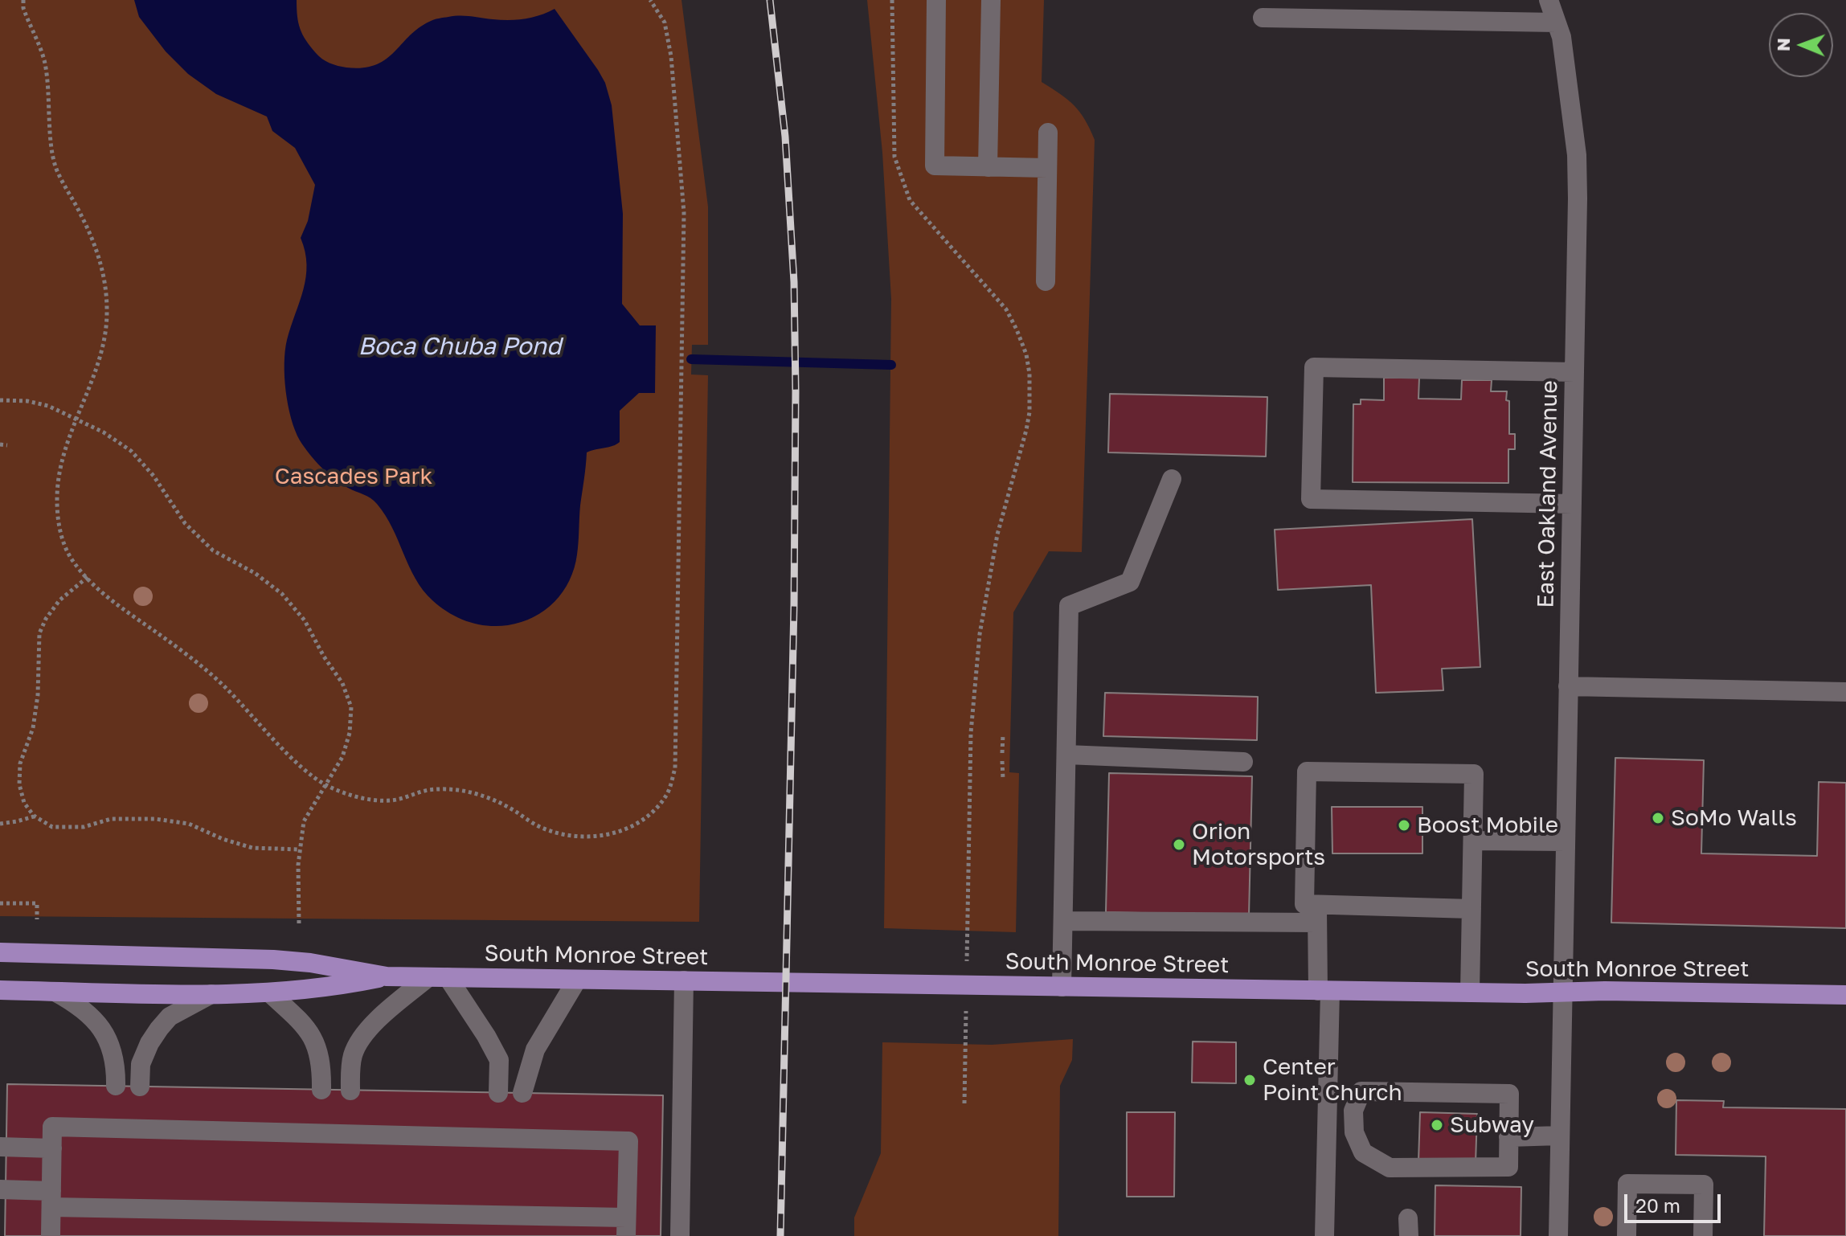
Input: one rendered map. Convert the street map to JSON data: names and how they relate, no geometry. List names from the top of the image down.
{
  "streets": {
    "main road": ["South Monroe Street"],
    "street": ["East Oakland Avenue"]
  },
  "crossings": [
    ["East Oakland Avenue", "South Monroe Street"]
  ],
  "water": ["Boca Chuba Pond"],
  "parks": ["Cascades Park"],
  "places": [
    "SoMo Walls",
    "Boost Mobile",
    "Orion Motorsports",
    "Center Point Church",
    "Subway"
  ],
  "scale_bar": "20 m",
  "north": "left"
}
